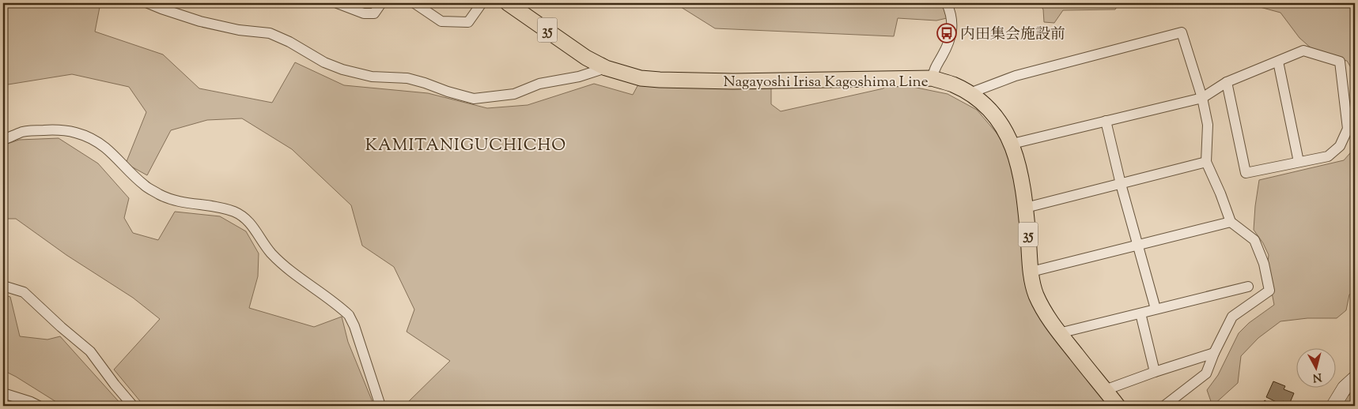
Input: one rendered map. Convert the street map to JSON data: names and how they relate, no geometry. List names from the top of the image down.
{
  "streets": {
    "main road": ["35", "Nagayoshi Irisa Kagoshima Line"]
  },
  "districts": ["KAMITANIGUCHICHO"],
  "places": {
    "bus stop": ["内田集会施設前"]
  },
  "north": "bottom"
}
